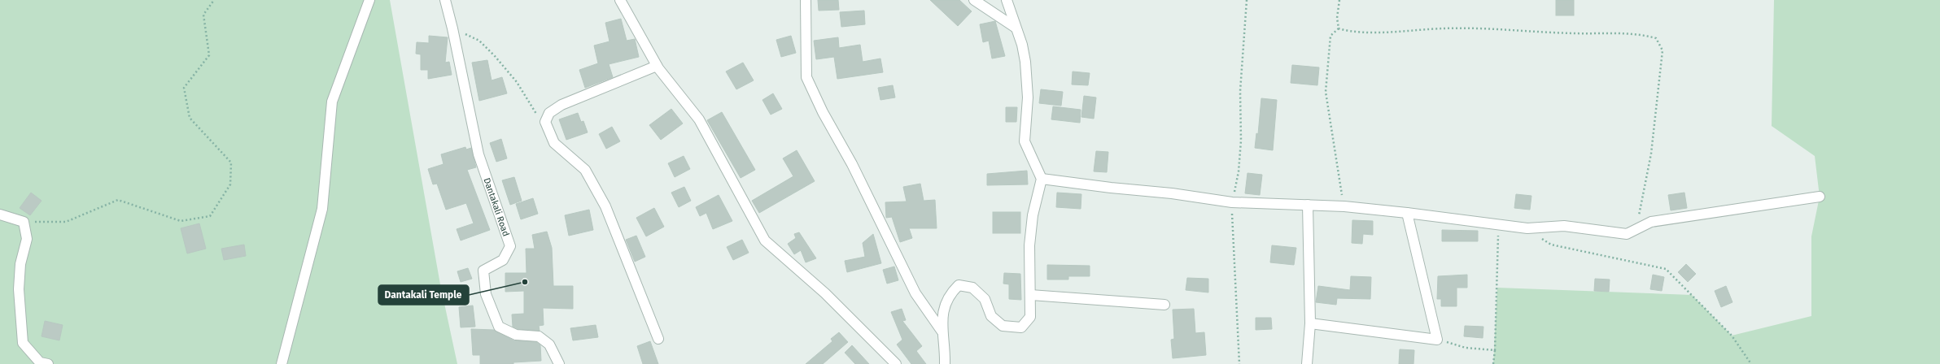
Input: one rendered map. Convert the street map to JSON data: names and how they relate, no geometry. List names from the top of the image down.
{
  "streets": {
    "street": ["Dantakali Road"]
  },
  "places": ["Dantakali Temple"]
}
